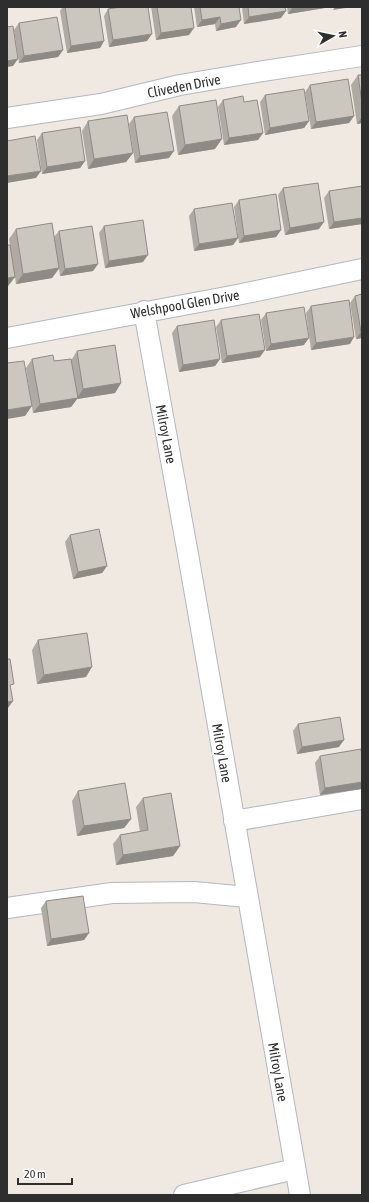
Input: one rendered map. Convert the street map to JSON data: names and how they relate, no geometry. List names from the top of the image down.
{
  "streets": {
    "street": ["Cliveden Drive", "Welshpool Glen Drive", "Milroy Lane"]
  },
  "crossings": [
    ["Welshpool Glen Drive", "Milroy Lane"]
  ],
  "scale_bar": "20 m",
  "north": "right"
}
